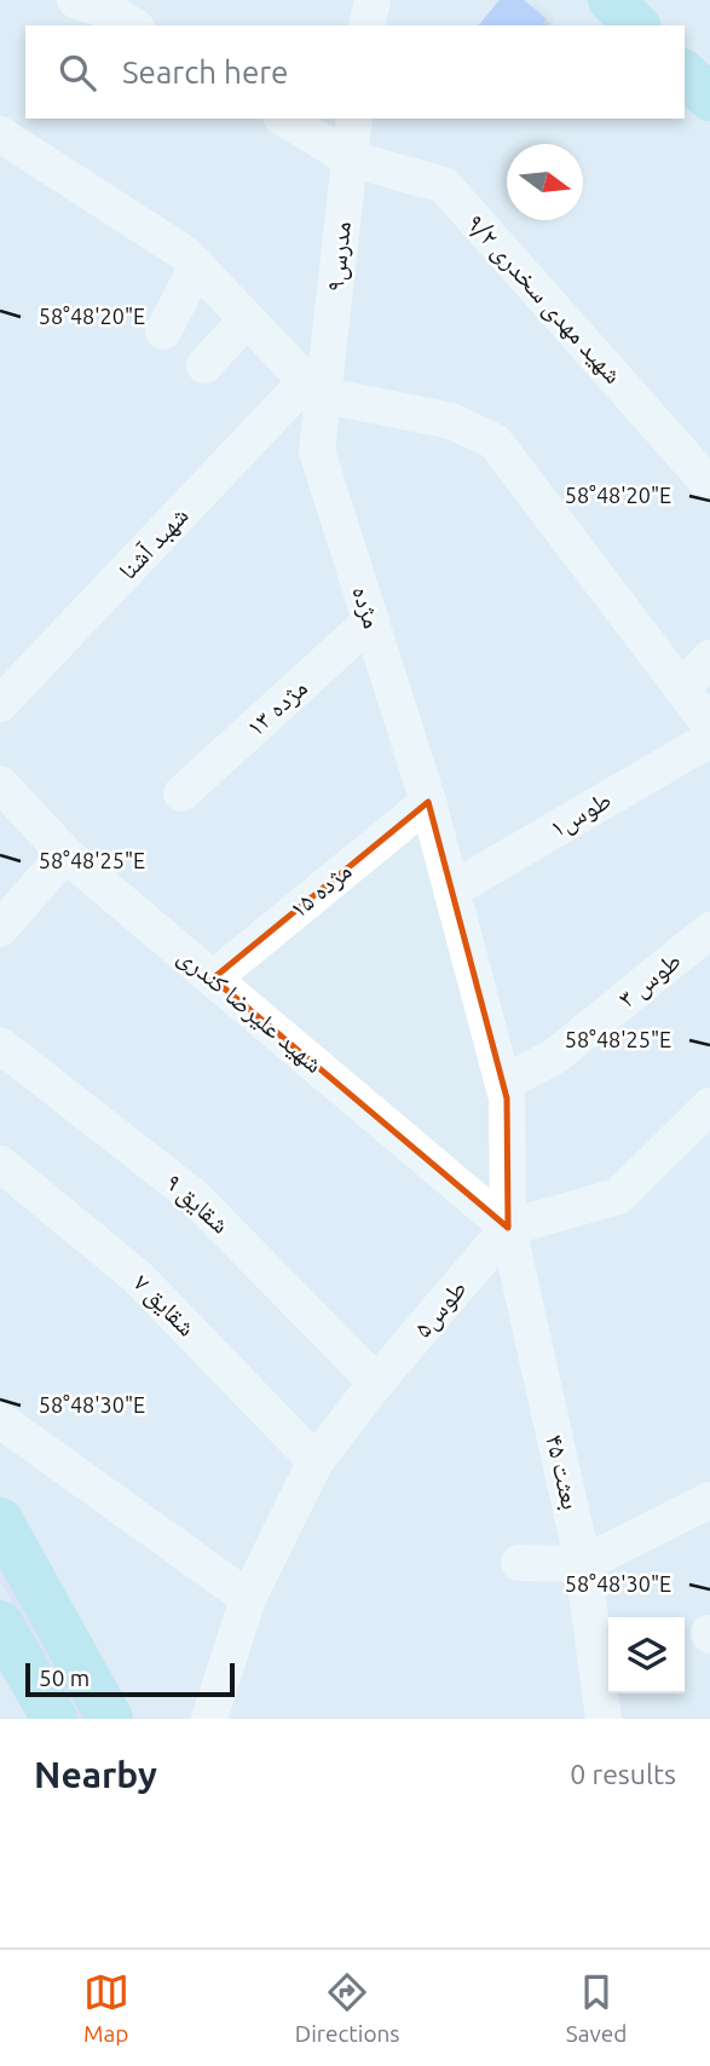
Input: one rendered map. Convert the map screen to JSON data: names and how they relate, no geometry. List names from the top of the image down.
{
  "streets": {
    "street": [
      "مدرس۹",
      "شهید مهدی سخدری ۹/۲",
      "شهبد آشنا",
      "مژده",
      "مژده ۱۳",
      "طوس۱",
      "مژده ۱۵",
      "طوس ۳",
      "شهید علیرضا کندری",
      "شقایق ۹",
      "شقایق ۷",
      "طوس۵",
      "بعثت ۴۵"
    ]
  },
  "crossings": [
    ["مدرس۹", "شهید مهدی سخدری ۹/۲"],
    ["مدرس۹", "شهبد آشنا"],
    ["مدرس۹", "مژده"],
    ["شهبد آشنا", "مژده"],
    ["مژده", "مژده ۱۳"],
    ["مژده", "طوس۱"],
    ["مژده", "مژده ۱۵"],
    ["مژده", "طوس ۳"],
    ["مژده", "شهید علیرضا کندری"],
    ["مژده", "طوس۵"],
    ["مژده", "بعثت ۴۵"],
    ["مژده ۱۵", "شهید علیرضا کندری"],
    ["شهید علیرضا کندری", "طوس۵"],
    ["شهید علیرضا کندری", "بعثت ۴۵"],
    ["شقایق ۹", "طوس۵"],
    ["شقایق ۷", "طوس۵"],
    ["طوس۵", "بعثت ۴۵"]
  ],
  "scale_bar": "50 m",
  "north": "right",
  "page": {
    "search": "Search here",
    "scale": "50 m",
    "heading": ["Nearby", "0 results"],
    "nav": ["Map", "Directions", "Saved"]
  },
  "coordinates": ["58°48'20\"E", "58°48'25\"E", "58°48'30\"E"]
}
